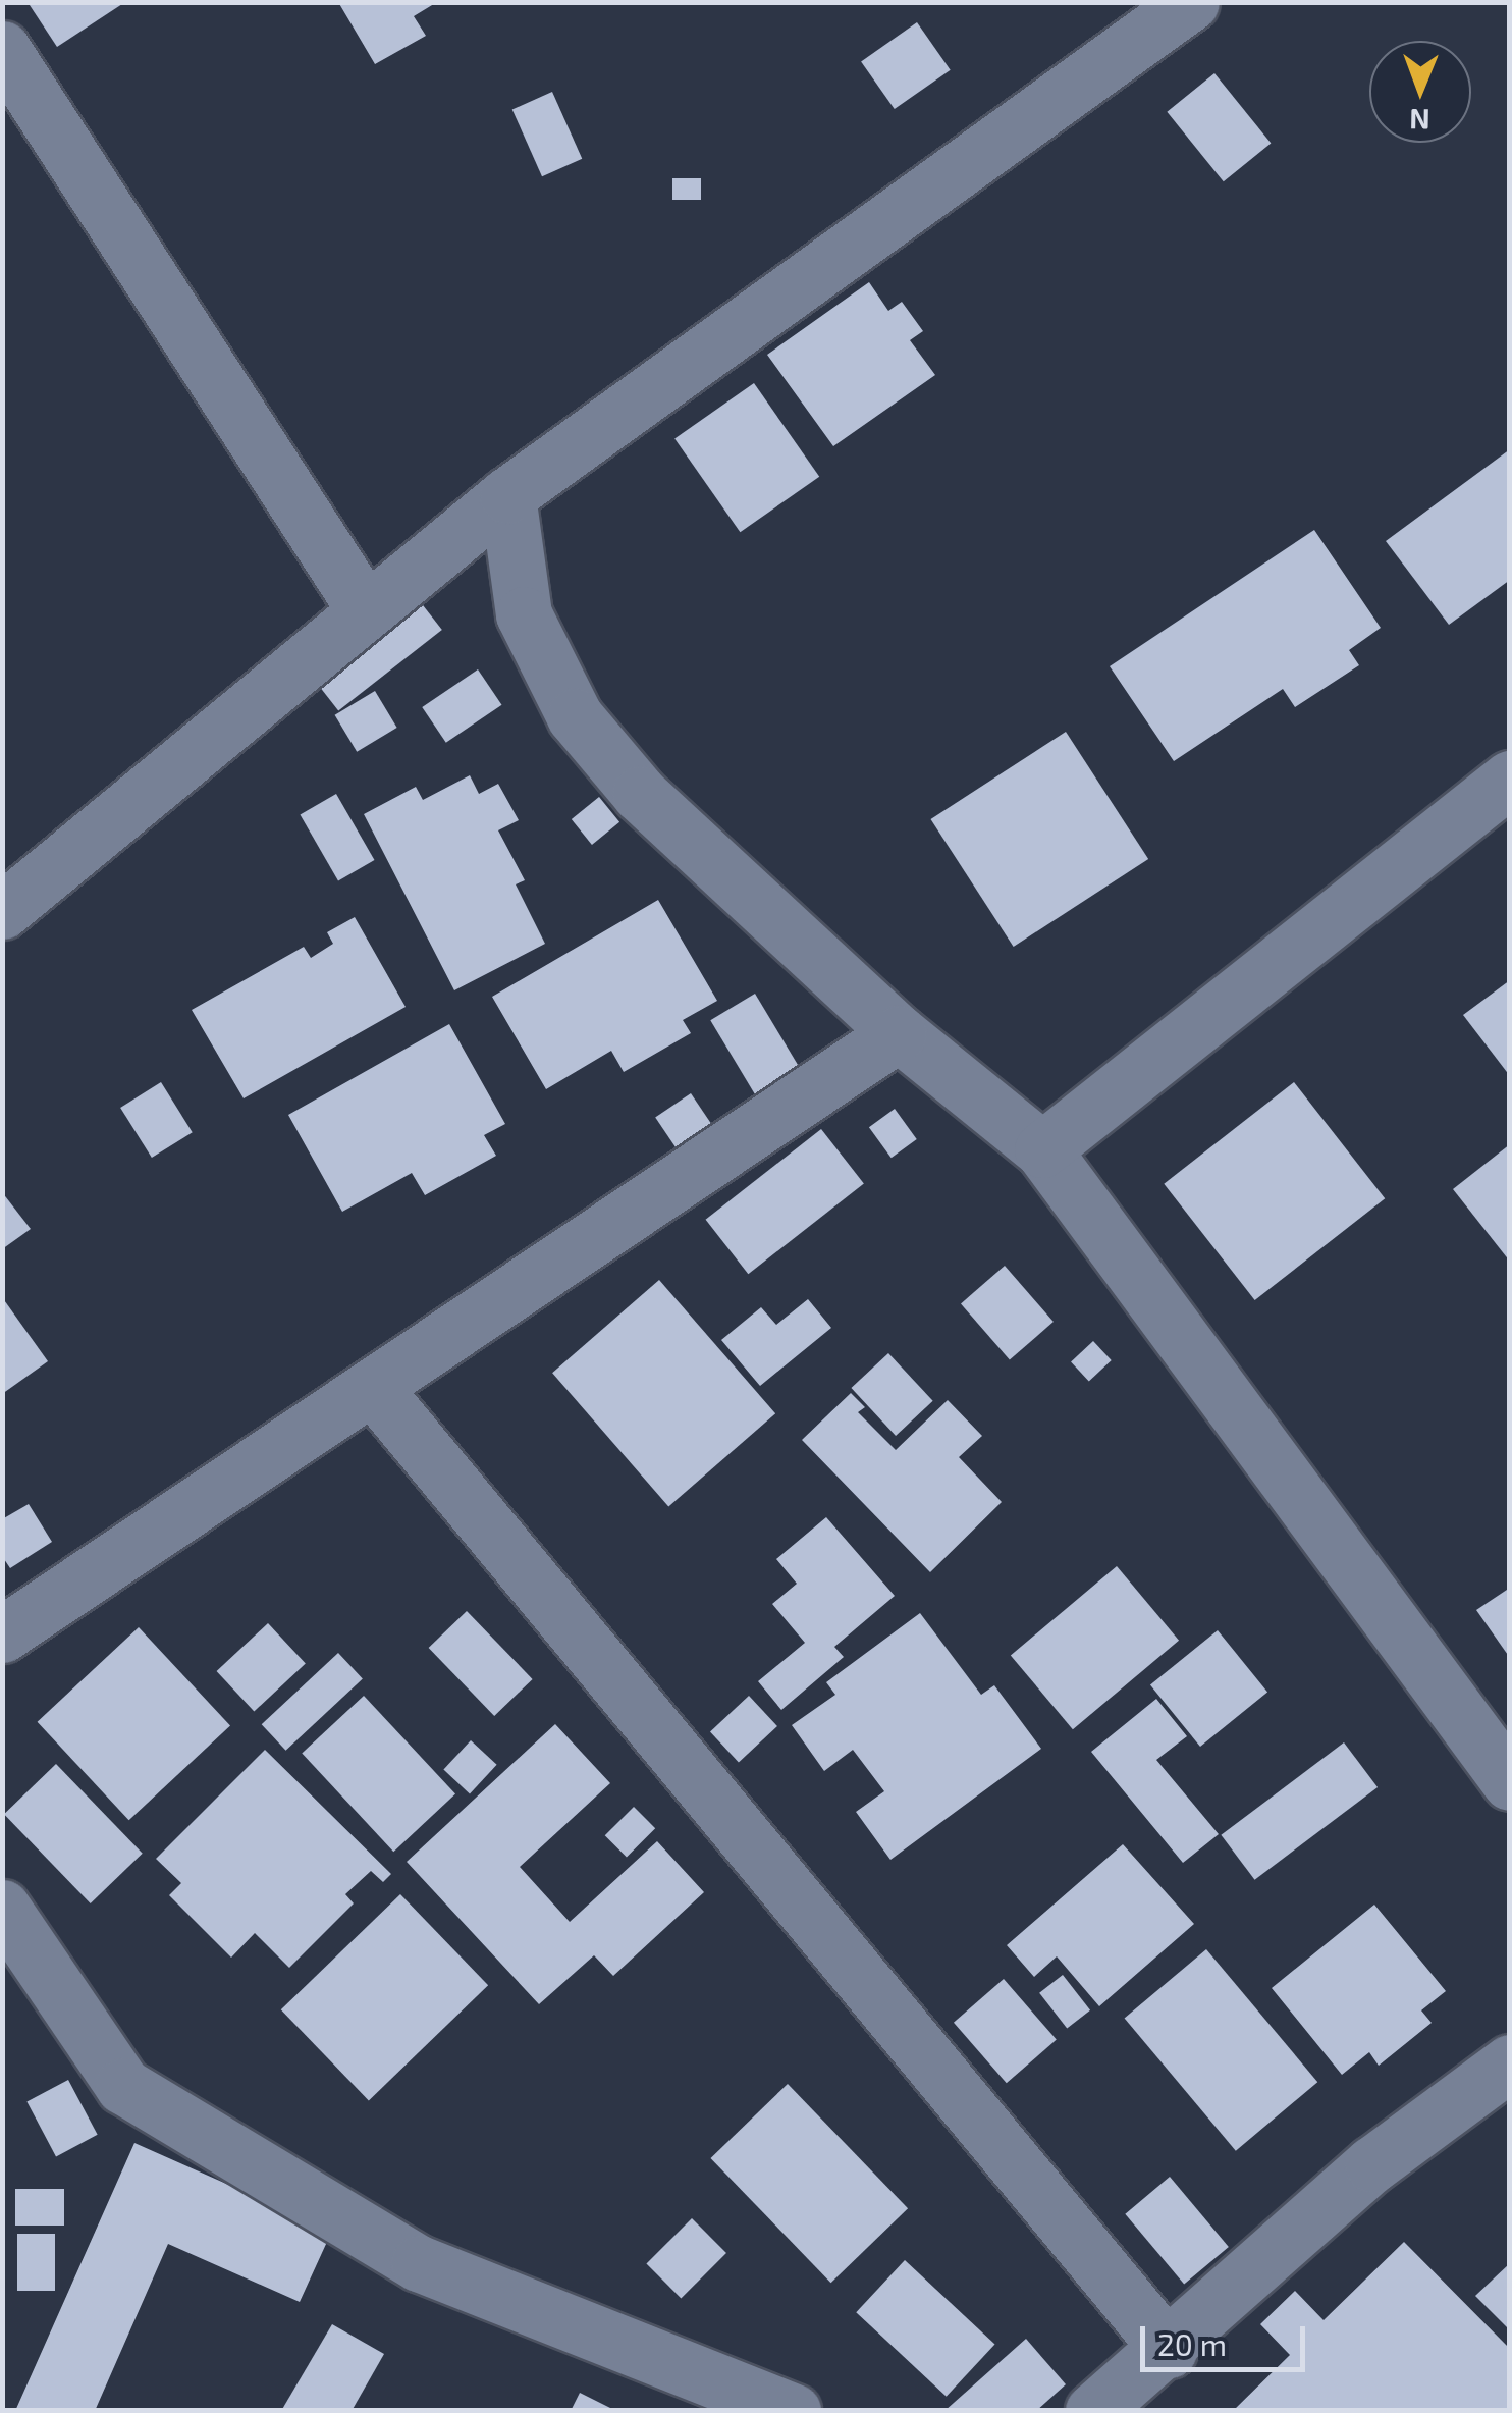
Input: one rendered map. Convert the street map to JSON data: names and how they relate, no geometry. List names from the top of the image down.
{
  "scale_bar": "20 m",
  "north": "bottom"
}
